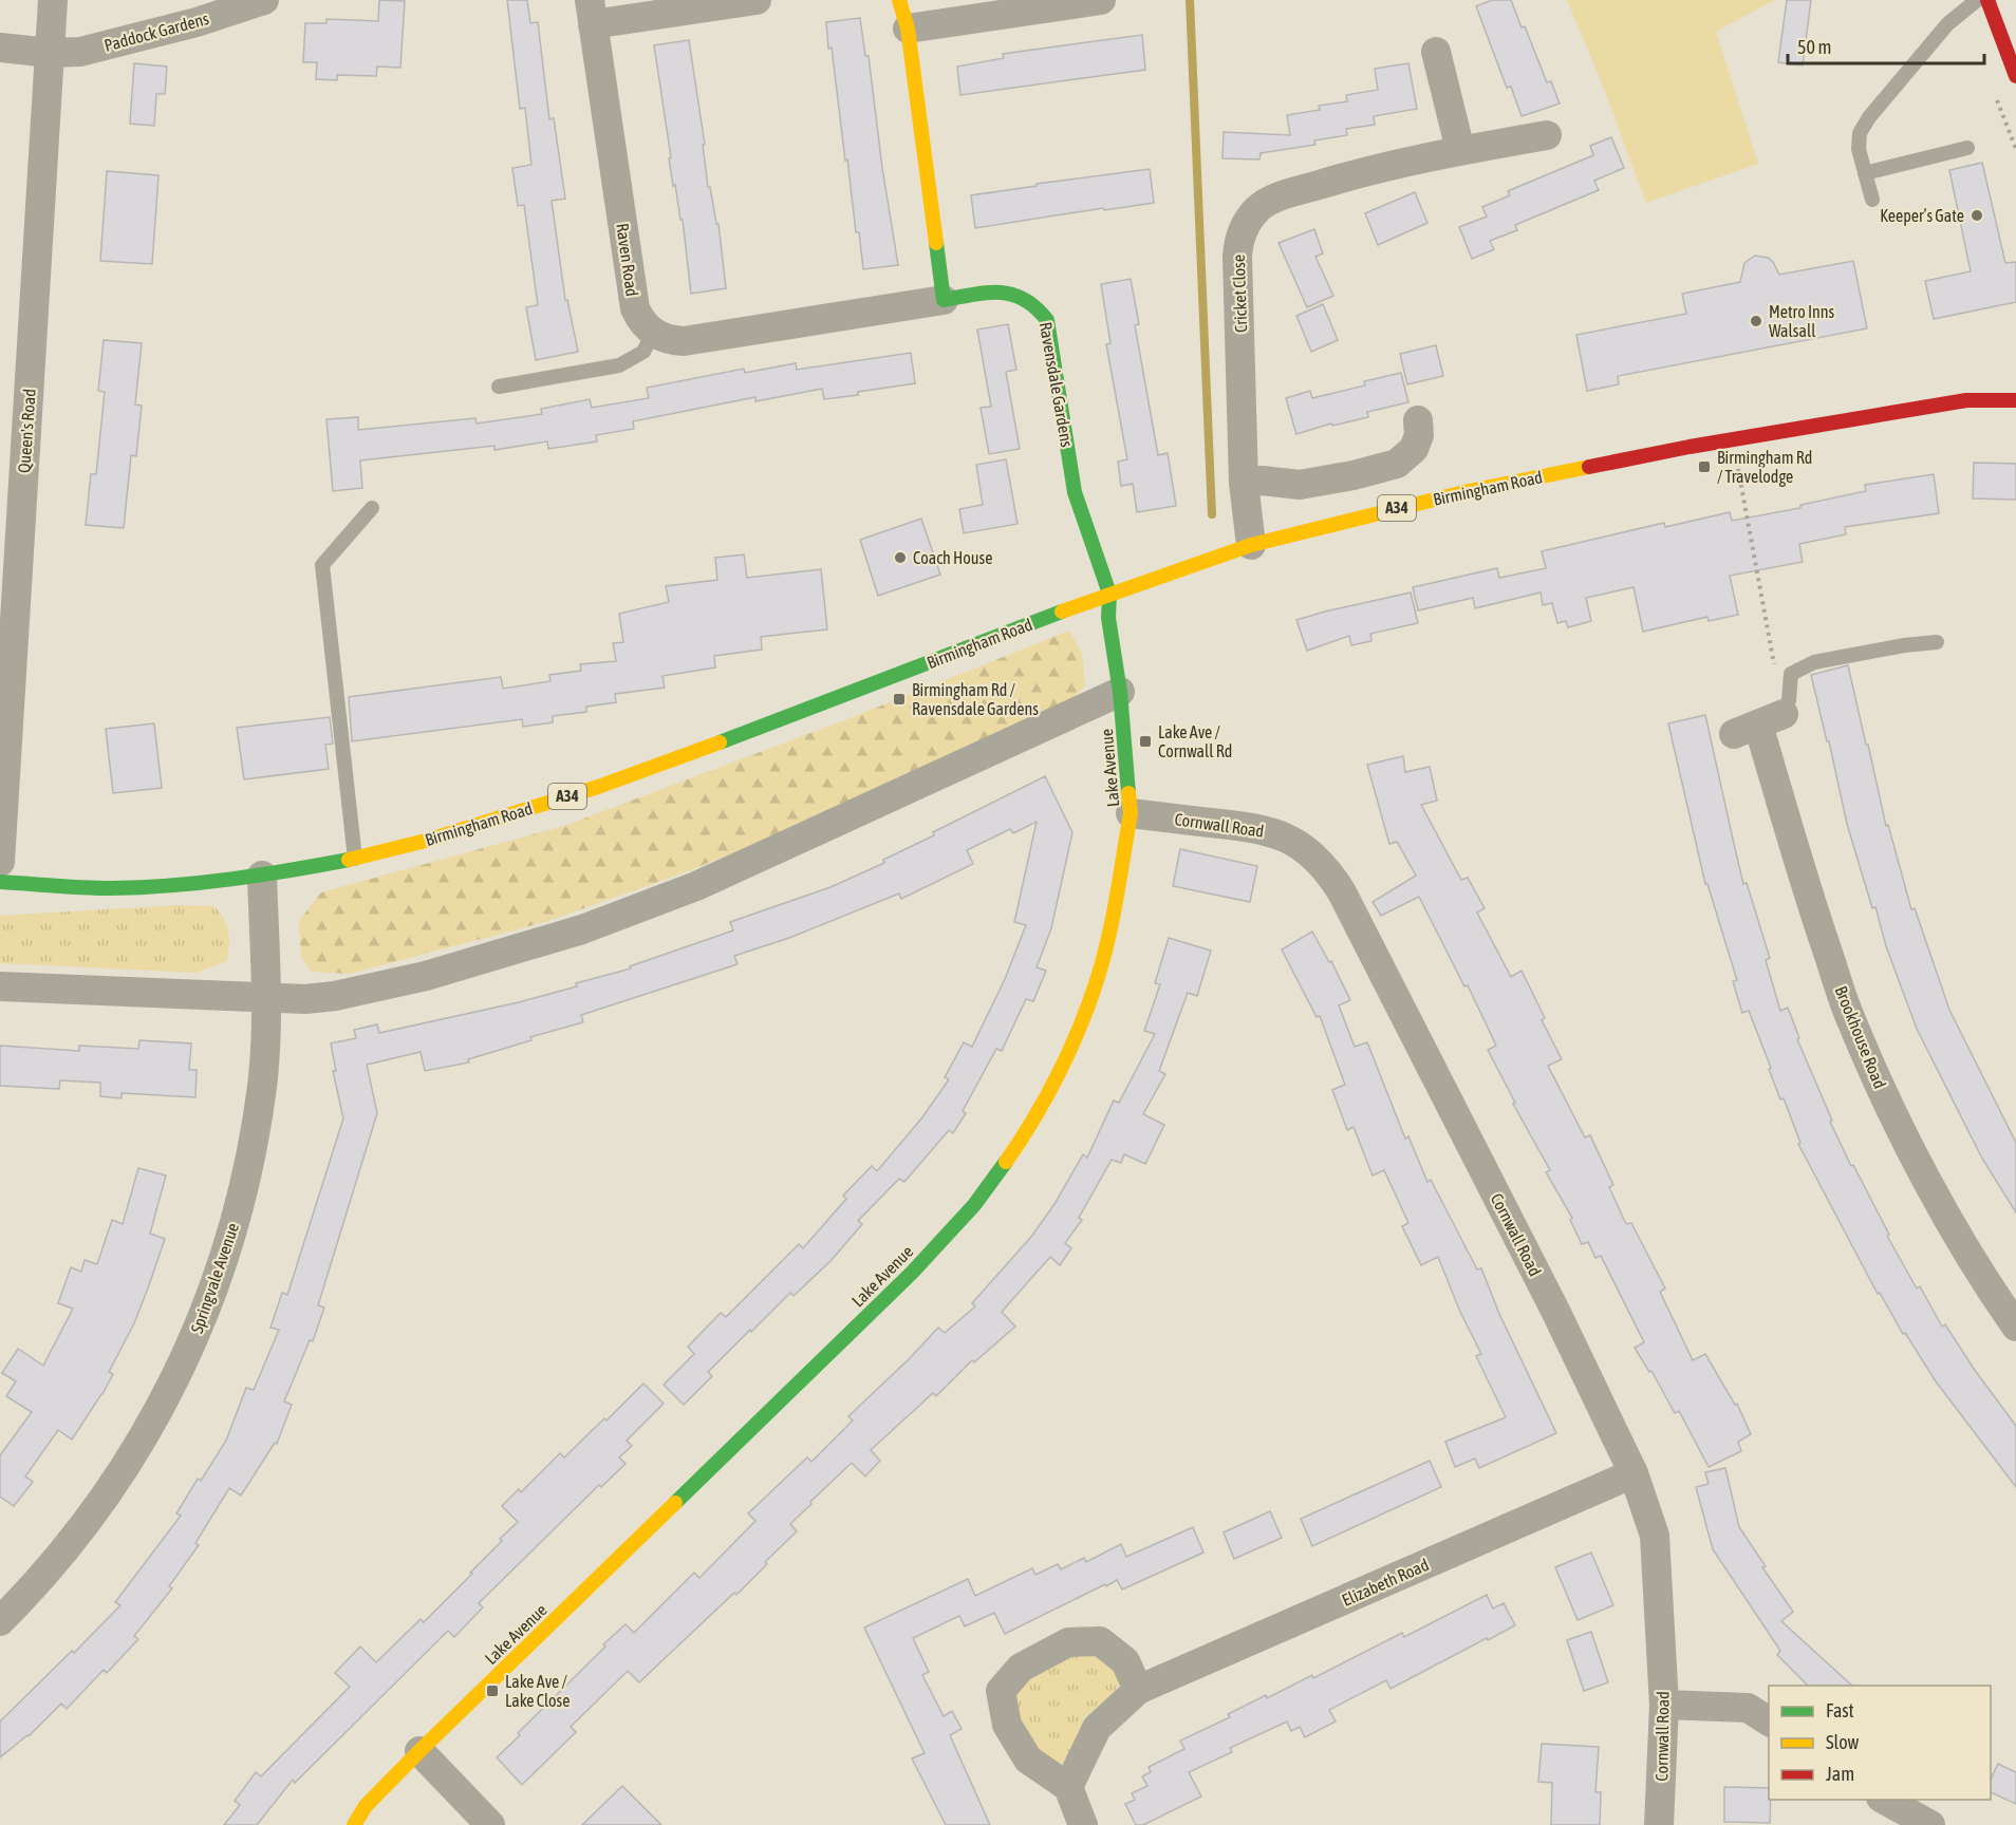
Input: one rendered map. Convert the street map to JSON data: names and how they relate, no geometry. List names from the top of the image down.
{
  "streets": {
    "main road": [
      "Ravensdale Gardens",
      "Birmingham Road",
      "A34",
      "Lake Avenue"
    ],
    "street": [
      "Paddock Gardens",
      "Raven Road",
      "Cricket Close",
      "Queen's Road",
      "Cornwall Road",
      "Brookhouse Road",
      "Springvale Avenue",
      "Elizabeth Road"
    ]
  },
  "crossings": [
    ["Paddock Gardens", "Queen's Road"],
    ["Cricket Close", "Birmingham Road"],
    ["Ravensdale Gardens", "Birmingham Road"],
    ["Ravensdale Gardens", "Lake Avenue"],
    ["Birmingham Road", "Lake Avenue"],
    ["Birmingham Road", "Springvale Avenue"],
    ["Lake Avenue", "Cornwall Road"],
    ["Cornwall Road", "Elizabeth Road"]
  ],
  "places": {
    "other": ["Keeper’s Gate", "Metro Inns Walsall", "Coach House"],
    "transit": [
      "Birmingham Rd / Travelodge",
      "Birmingham Rd / Ravensdale Gardens",
      "Lake Ave / Cornwall Rd",
      "Lake Ave / Lake Close"
    ]
  },
  "legend": ["Fast", "Slow", "Jam"],
  "scale_bar": "50 m"
}
